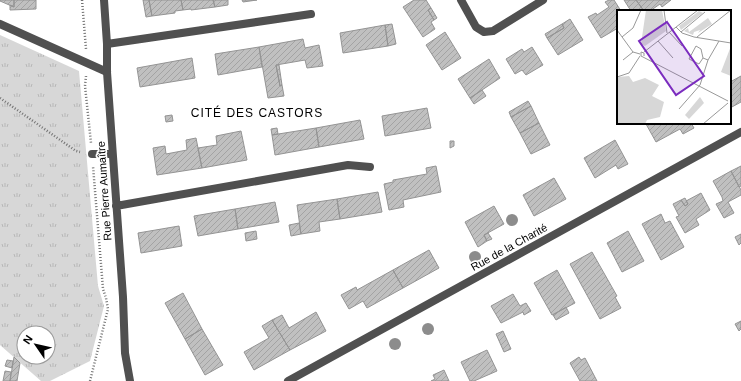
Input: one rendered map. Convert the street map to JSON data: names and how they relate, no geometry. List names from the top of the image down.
{
  "streets": {
    "street": ["Rue Pierre Aumaître", "Rue de la Charité"]
  },
  "districts": ["CITÉ DES CASTORS"],
  "north": "top left"
}
